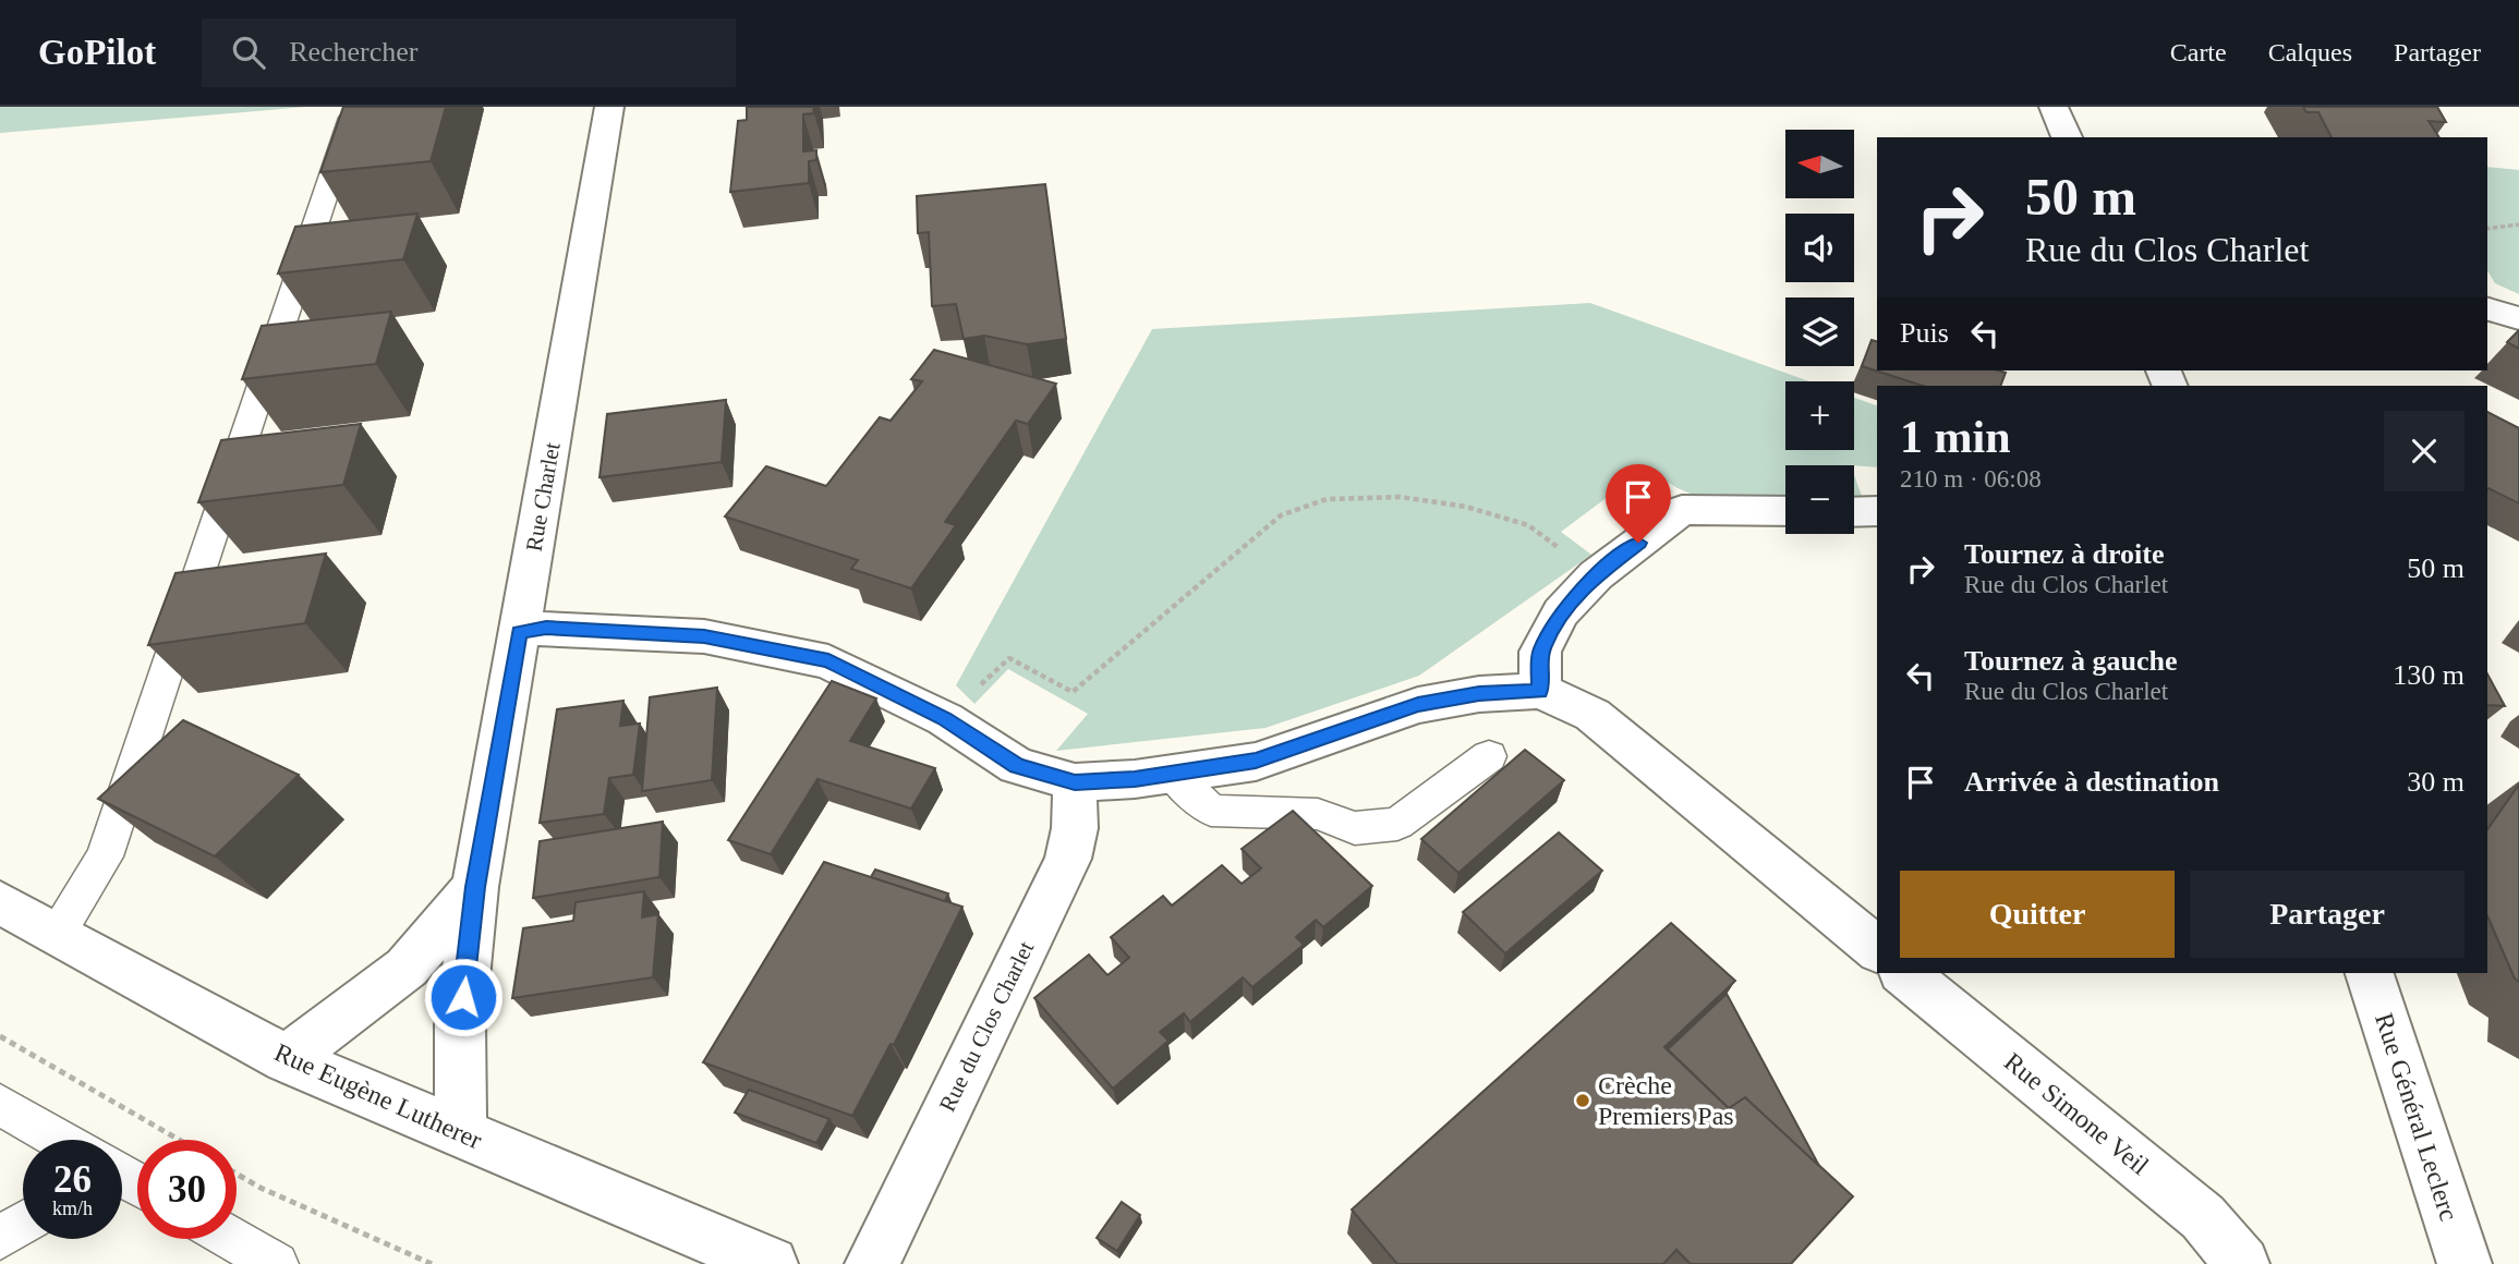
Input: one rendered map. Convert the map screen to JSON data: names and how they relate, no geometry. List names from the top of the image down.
{
  "streets": {
    "street": [
      "Rue Charlet",
      "Rue du Clos Charlet",
      "Rue Eugène Lutherer",
      "Rue Simone Veil",
      "Rue Général Leclerc"
    ]
  },
  "crossings": [
    ["Rue Charlet", "Rue Eugène Lutherer"]
  ],
  "places": ["Crèche Premiers Pas"],
  "north": "left",
  "page": {
    "header": "GoPilot",
    "search": "Rechercher",
    "nav": ["Carte", "Calques", "Partager"],
    "map_buttons": ["+", "−"],
    "turn": ["50 m", "Rue du Clos Charlet"],
    "then": "Puis",
    "heading": ["1 min", "210 m · 06:08"],
    "list": [
      {
        "name": "Tournez à droite",
        "note": "Rue du Clos Charlet",
        "value": "50 m"
      },
      {
        "name": "Tournez à gauche",
        "note": "Rue du Clos Charlet",
        "value": "130 m"
      },
      {
        "name": "Arrivée à destination",
        "value": "30 m"
      }
    ],
    "buttons": ["Quitter", "Partager"],
    "speed": "26 km/h",
    "limit": "30"
  }
}
